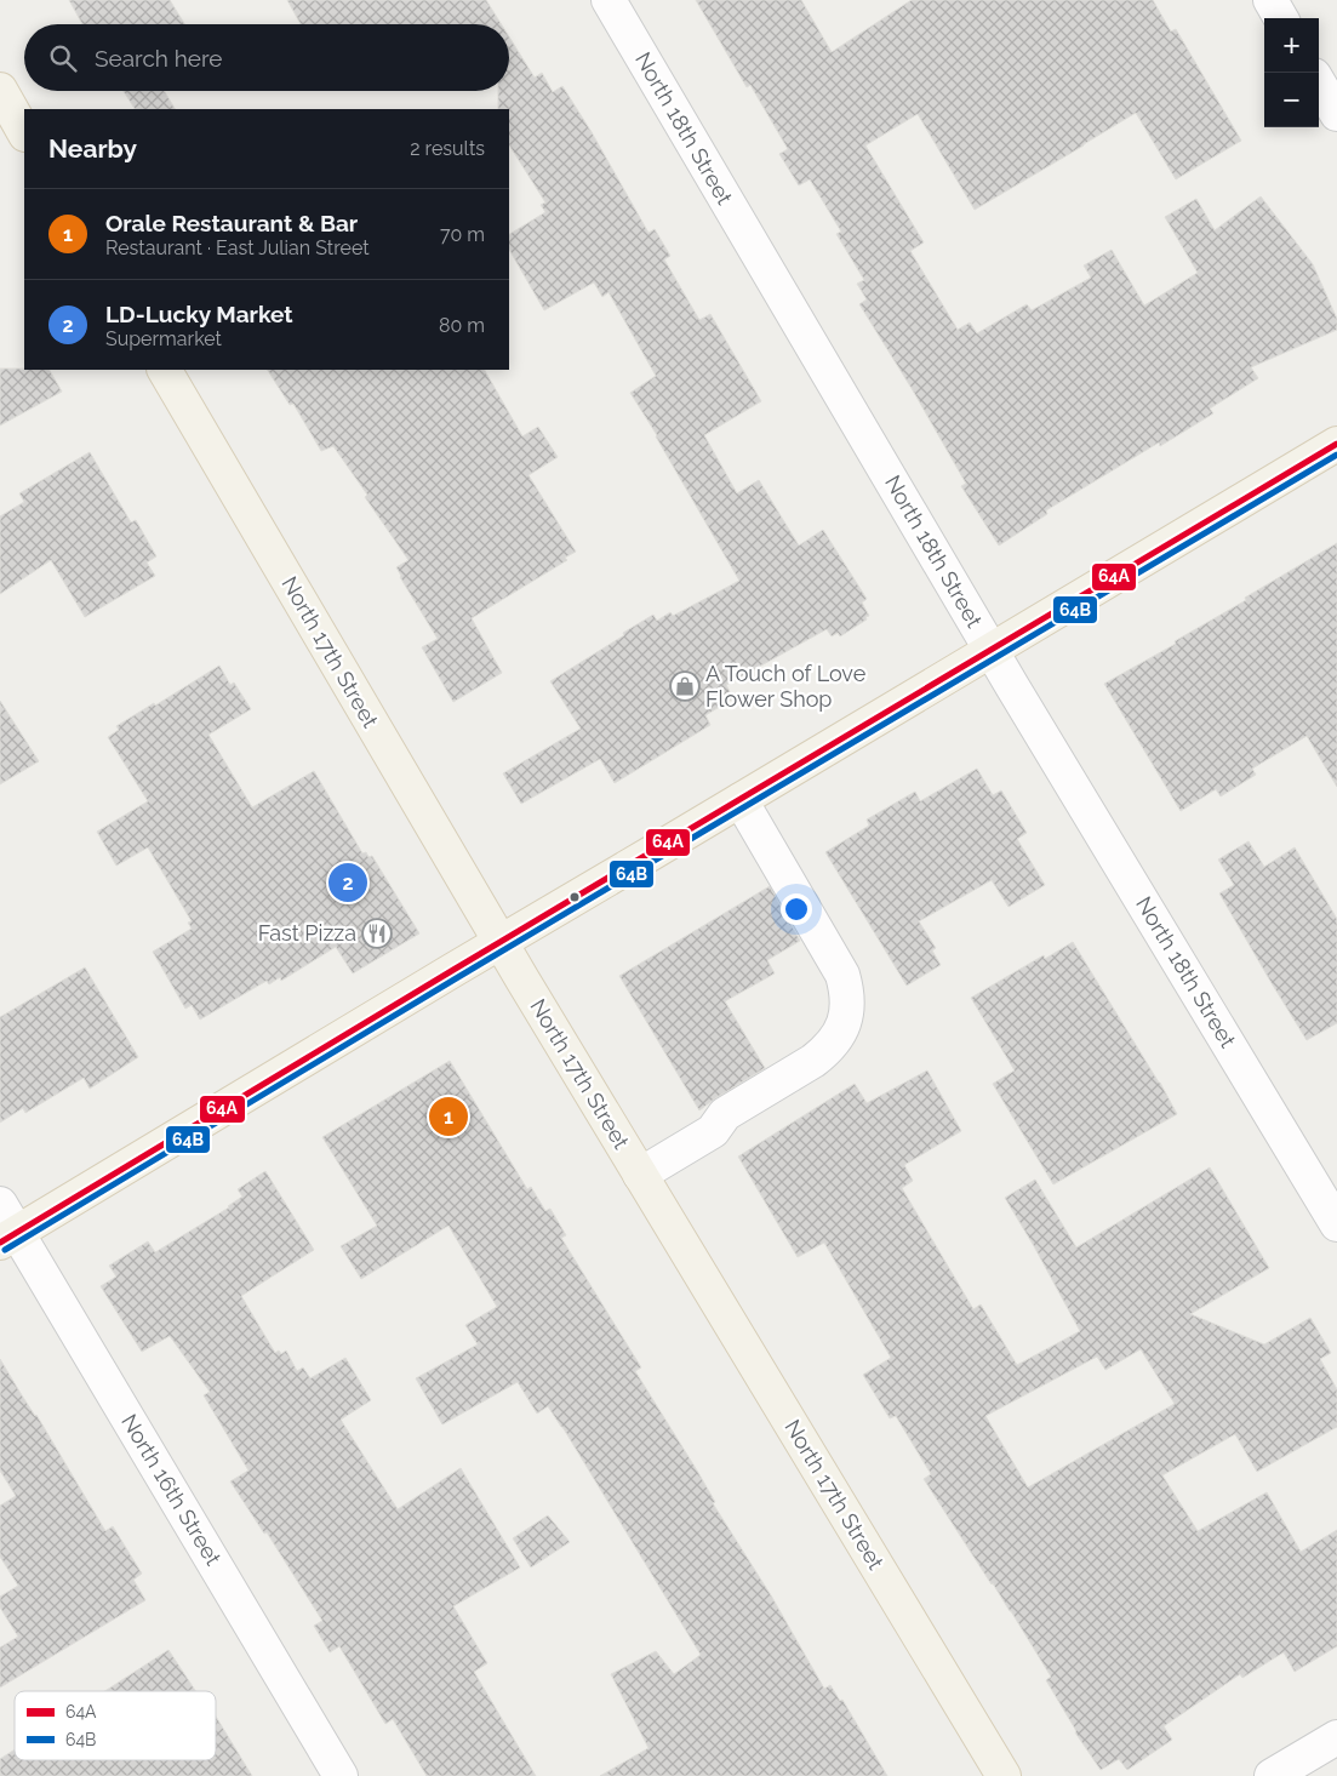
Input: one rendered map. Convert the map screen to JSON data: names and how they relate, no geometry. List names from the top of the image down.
{
  "streets": {
    "main road": ["North 17th Street"],
    "street": ["North 18th Street", "North 16th Street"]
  },
  "places": {
    "shop": ["A Touch of Love Flower Shop"],
    "restaurant": ["Fast Pizza"]
  },
  "lines": ["transit line 64A", "transit line 64B"],
  "legend": ["64A", "64B"],
  "page": {
    "map_buttons": ["+", "−"],
    "search": "Search here",
    "heading": ["Nearby", "2 results"],
    "list": [
      {
        "mark": "1",
        "name": "Orale Restaurant & Bar",
        "note": "Restaurant · East Julian Street",
        "value": "70 m"
      },
      {
        "mark": "2",
        "name": "LD-Lucky Market",
        "note": "Supermarket",
        "value": "80 m"
      }
    ],
    "pins": ["2", "1"]
  }
}
